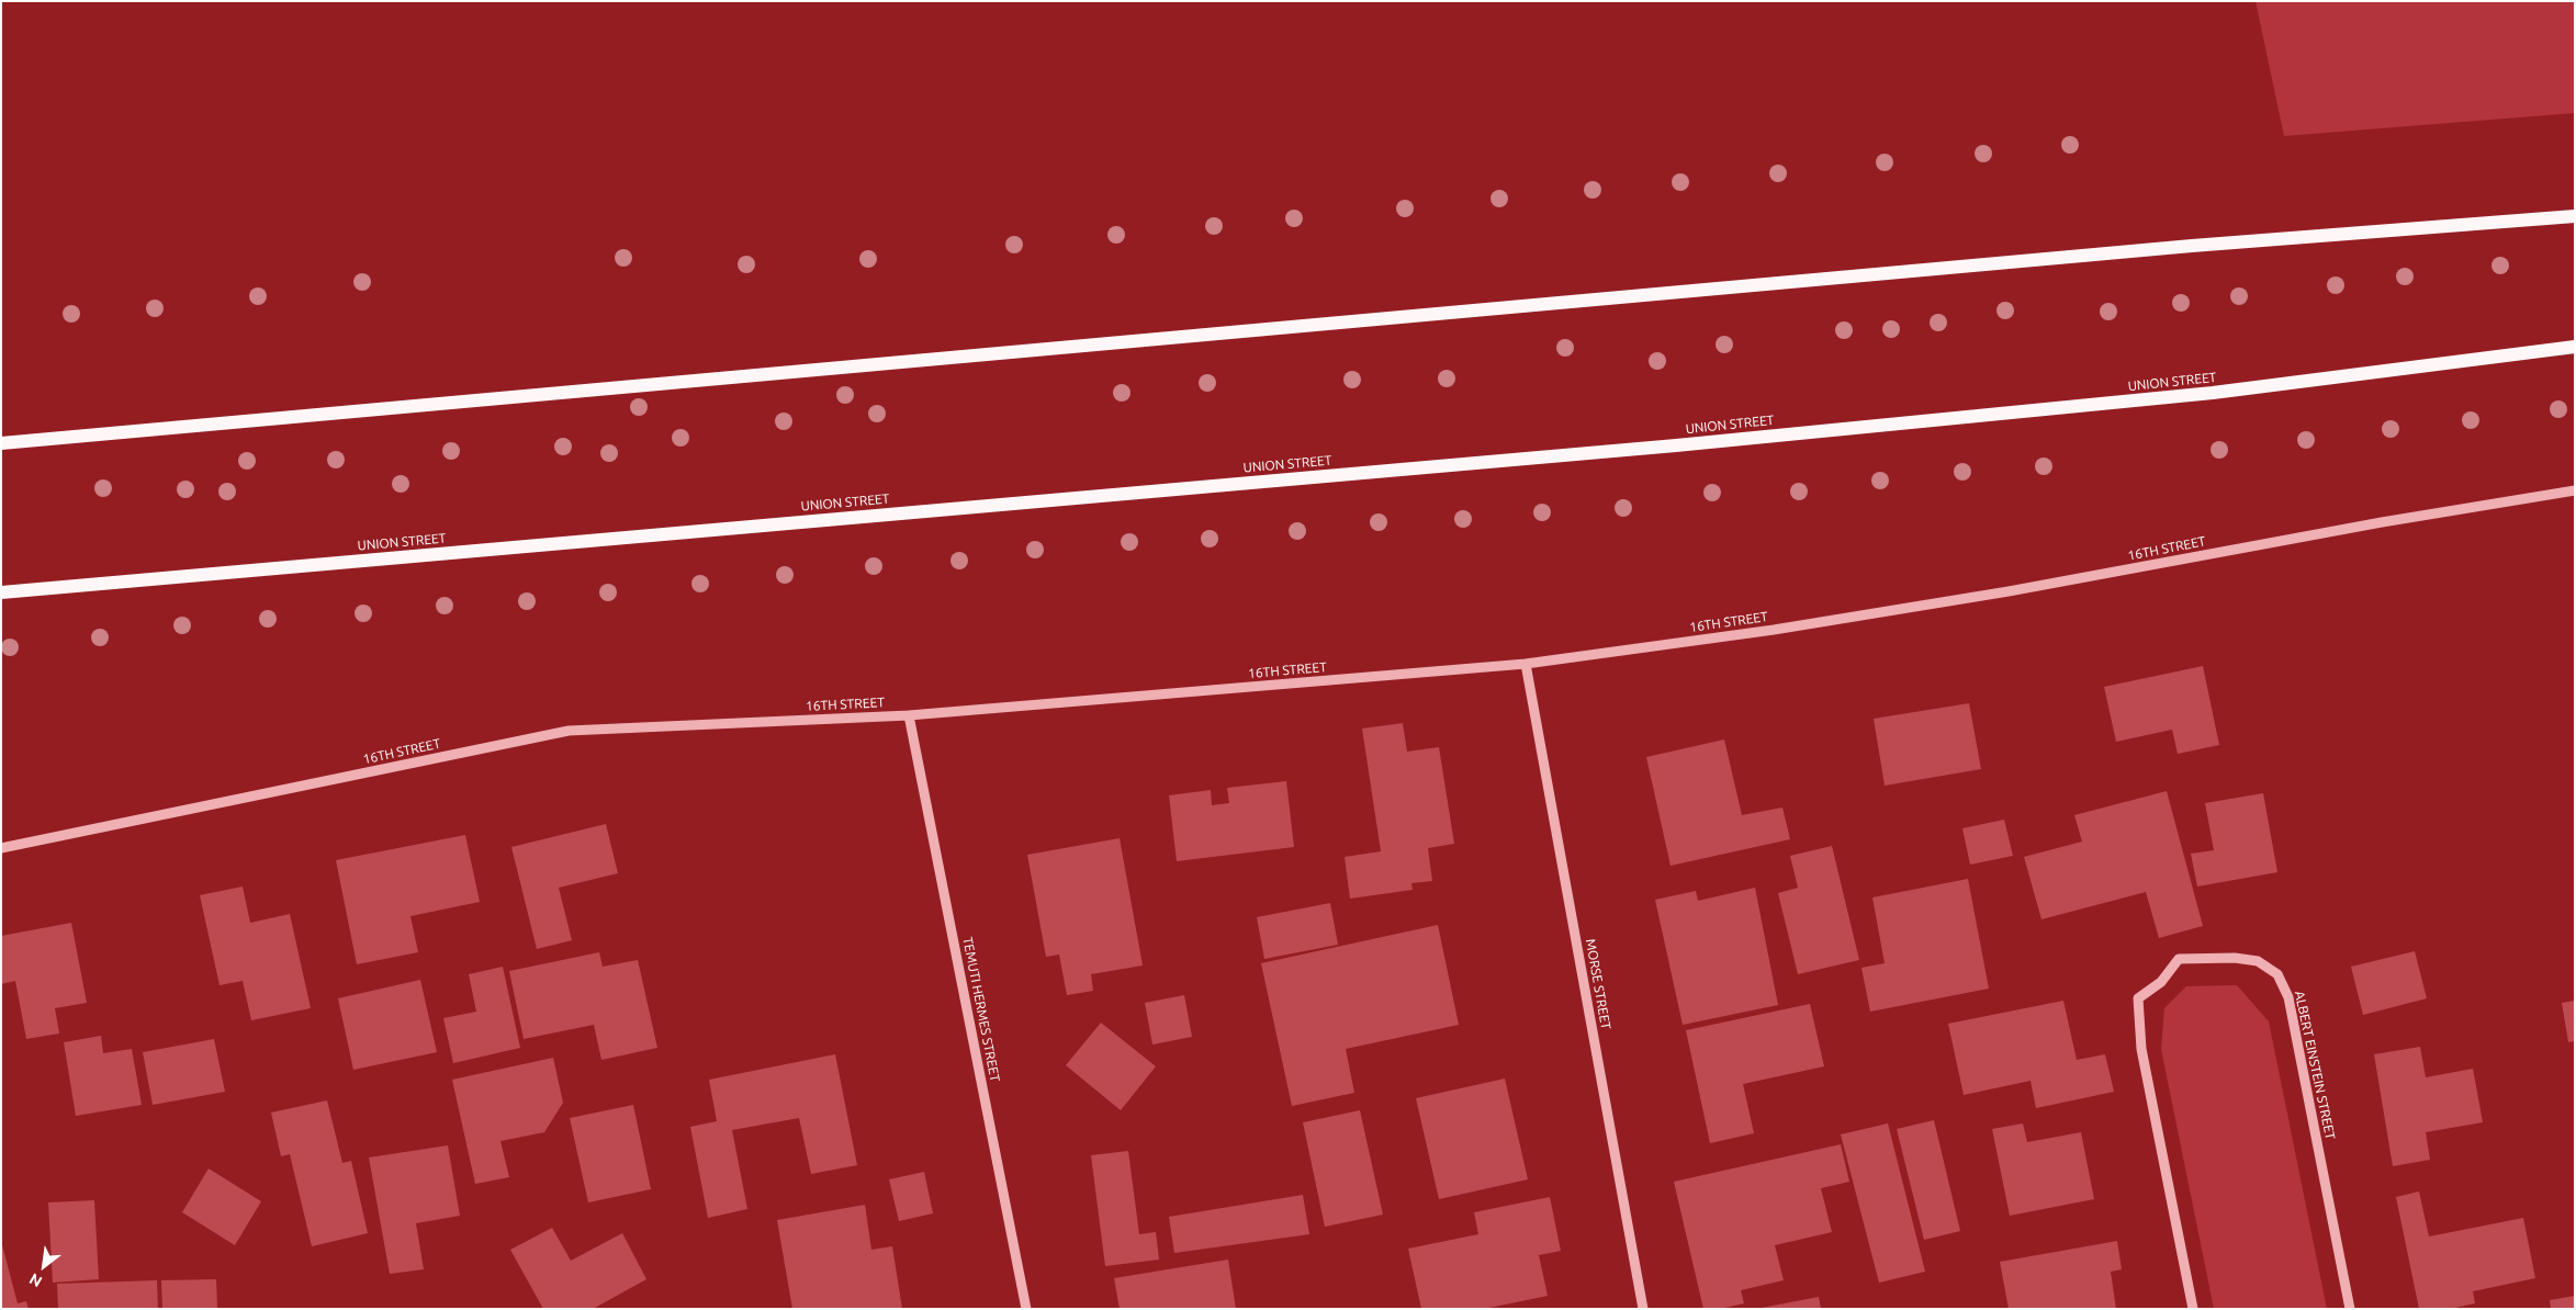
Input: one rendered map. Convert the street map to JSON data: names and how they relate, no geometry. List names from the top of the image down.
{
  "streets": {
    "main road": ["UNION STREET"],
    "street": [
      "16TH STREET",
      "MORSE STREET",
      "TEMUTI HERMES STREET",
      "ALBERT EINSTEIN STREET"
    ]
  },
  "crossings": [
    ["16TH STREET", "MORSE STREET"],
    ["16TH STREET", "TEMUTI HERMES STREET"]
  ],
  "north": "bottom left"
}
